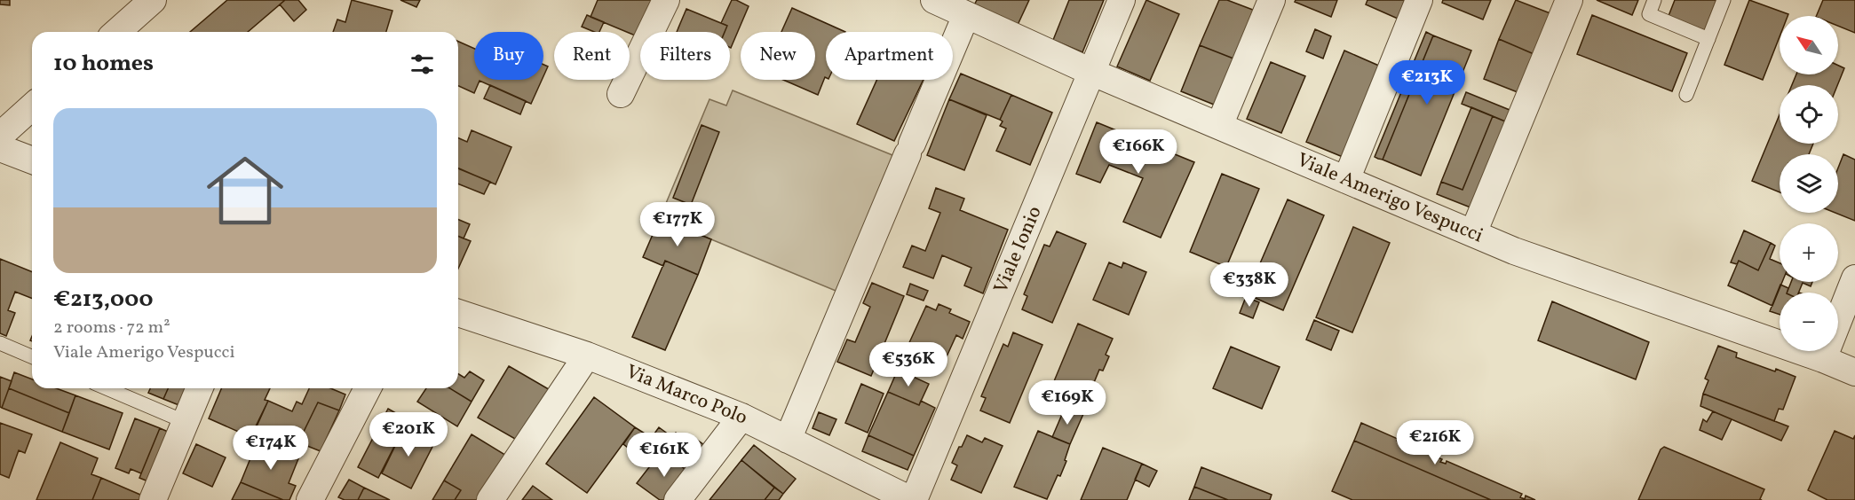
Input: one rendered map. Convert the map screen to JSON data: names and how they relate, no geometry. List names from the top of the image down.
{
  "streets": {
    "street": ["Viale Amerigo Vespucci", "Viale Ionio", "Via Marco Polo"]
  },
  "crossings": [
    ["Viale Amerigo Vespucci", "Viale Ionio"],
    ["Viale Ionio", "Via Marco Polo"]
  ],
  "north": "top left",
  "page": {
    "map_buttons": ["+", "−"],
    "chip": [
      "Buy",
      "Rent",
      "Filters",
      "New",
      "Apartment"
    ],
    "heading": "10 homes",
    "price": [
      "€213K",
      "€166K",
      "€177K",
      "€338K",
      "€536K",
      "€169K",
      "€201K",
      "€216K",
      "€174K",
      "€161K"
    ],
    "list": [
      {
        "name": "€213,000",
        "note": "2 rooms · 72 m² · Viale Amerigo Vespucci"
      }
    ]
  }
}
